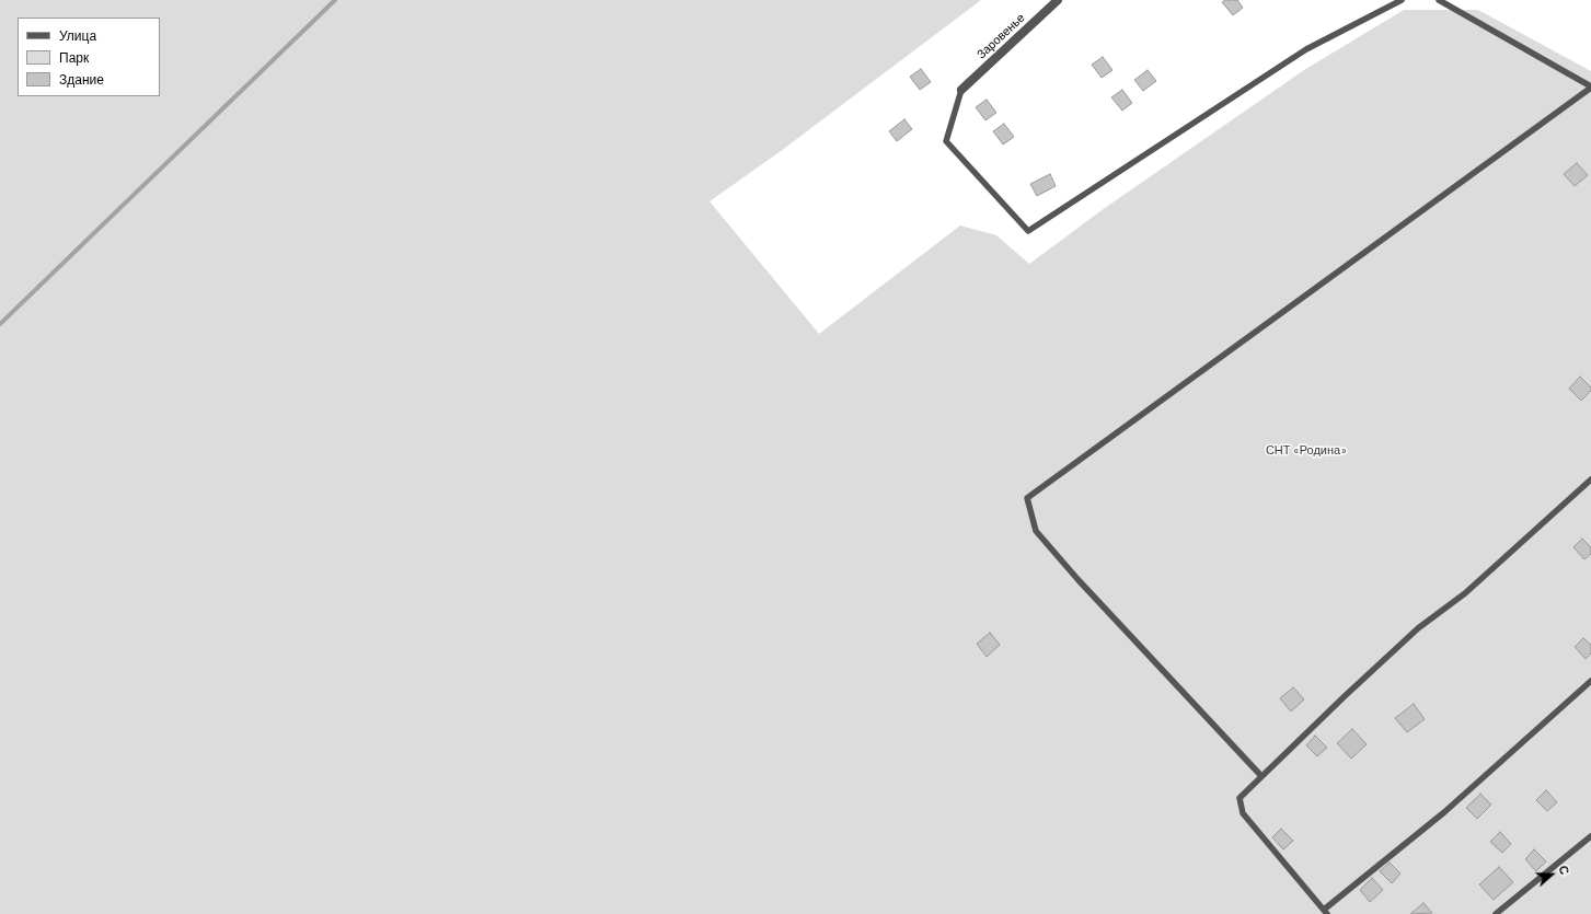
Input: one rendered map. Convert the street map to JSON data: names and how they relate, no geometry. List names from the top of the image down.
{
  "streets": {
    "street": ["Заровенье"]
  },
  "parks": ["СНТ «Родина»"],
  "legend": ["Улица", "Парк", "Здание"],
  "north": "right"
}
